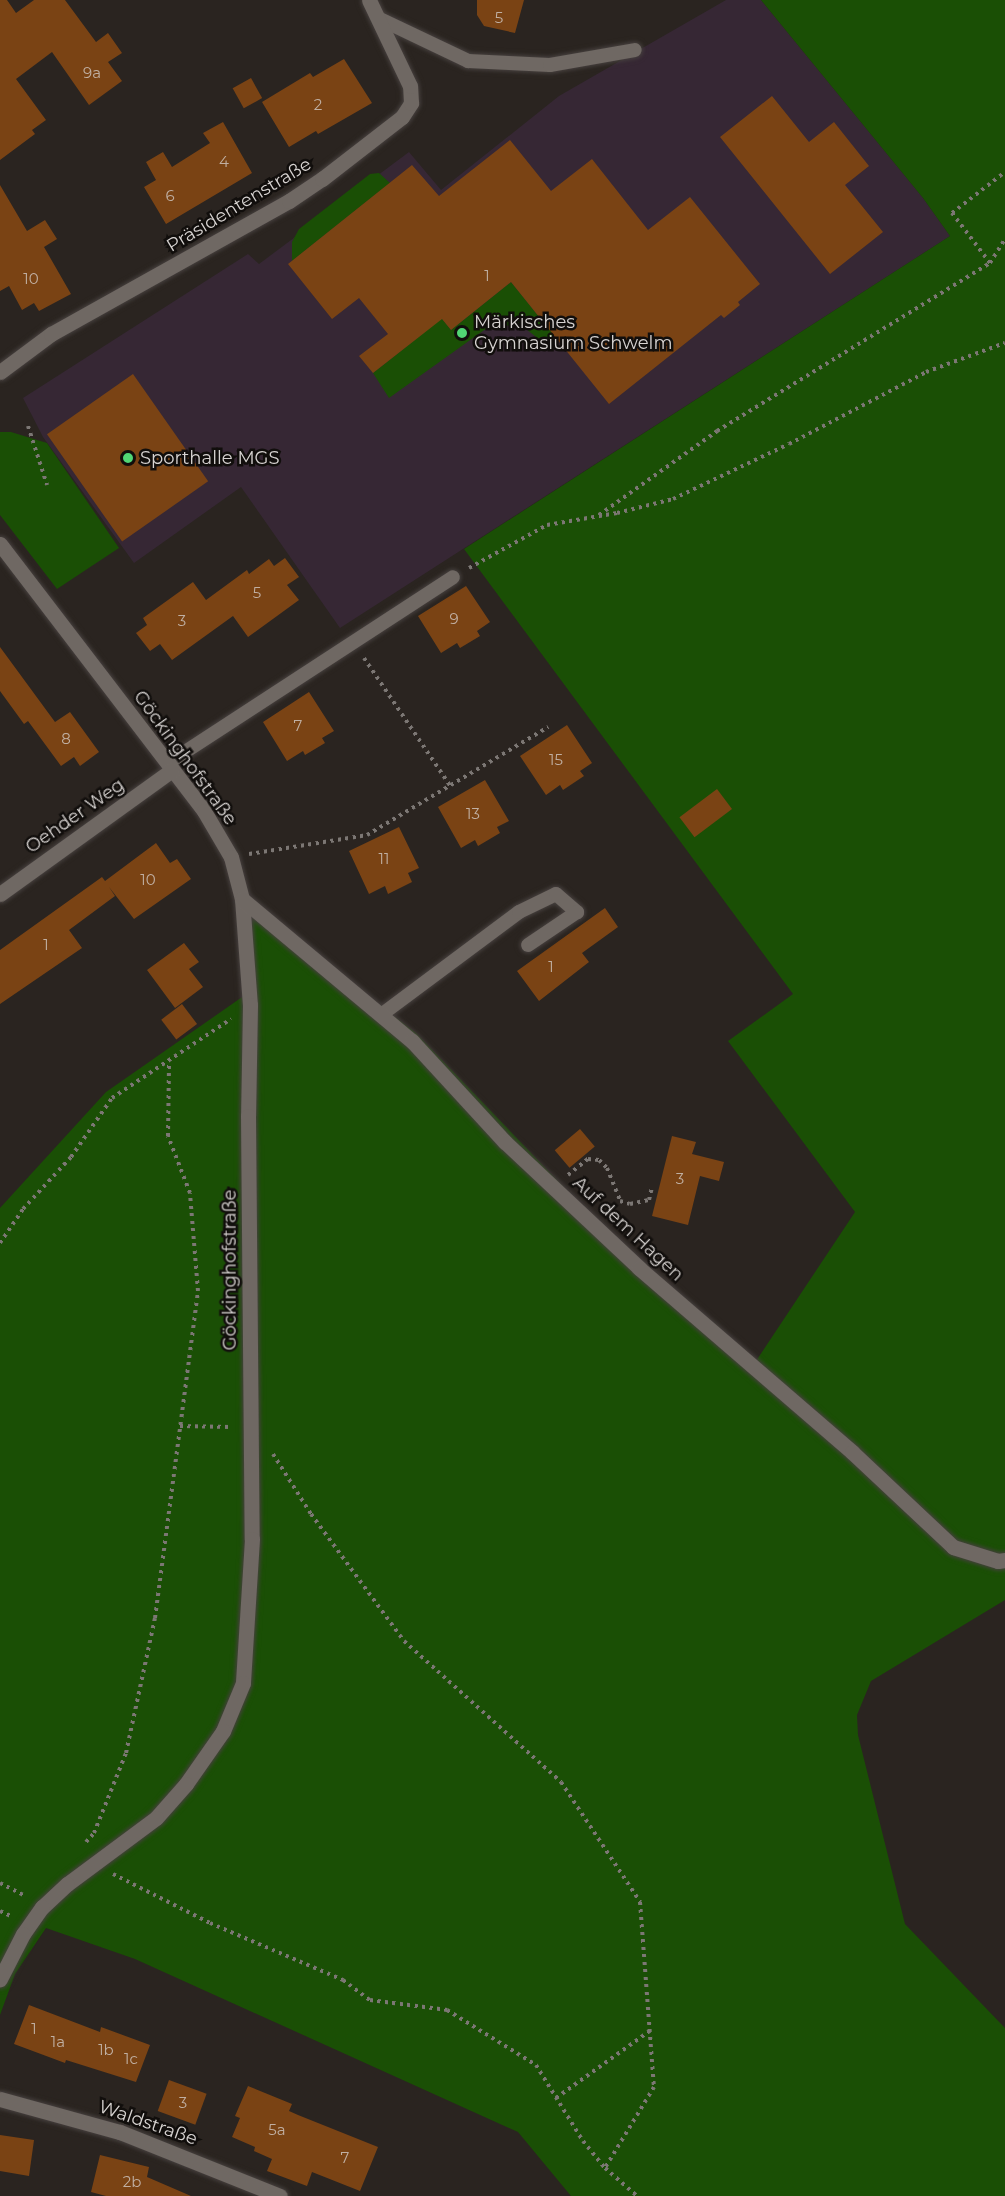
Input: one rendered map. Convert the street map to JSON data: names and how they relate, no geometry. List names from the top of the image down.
{
  "streets": {
    "street": [
      "Präsidentenstraße",
      "Göckinghofstraße",
      "Oehder Weg",
      "Auf dem Hagen",
      "Waldstraße"
    ]
  },
  "crossings": [
    ["Göckinghofstraße", "Oehder Weg"],
    ["Göckinghofstraße", "Auf dem Hagen"]
  ],
  "places": ["Märkisches Gymnasium Schwelm", "Sporthalle MGS"],
  "house_numbers": [
    "5",
    "9a",
    "2",
    "4",
    "6",
    "1",
    "10",
    "5",
    "9",
    "3",
    "7",
    "8",
    "15",
    "13",
    "11",
    "10",
    "1",
    "1",
    "3",
    "1",
    "1a",
    "1b",
    "1c",
    "3",
    "5a",
    "7",
    "2b"
  ]
}
